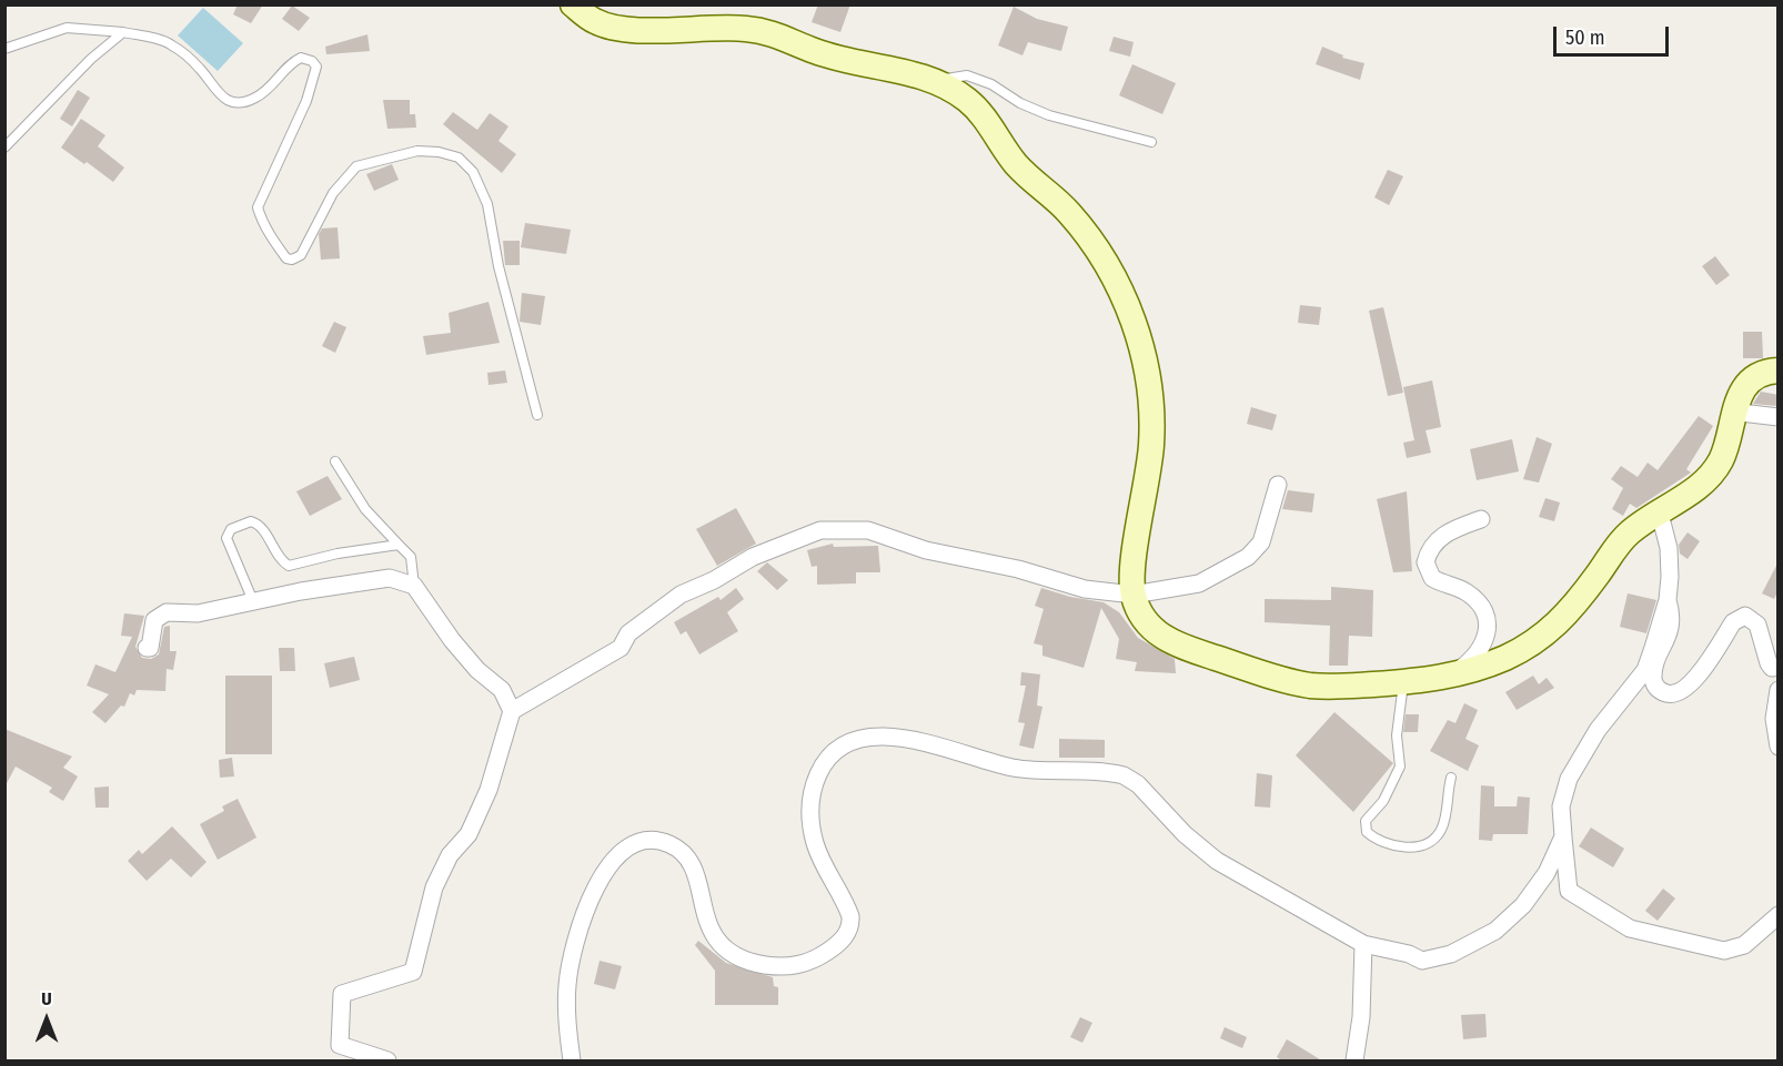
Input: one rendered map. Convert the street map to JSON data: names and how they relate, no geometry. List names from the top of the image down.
{
  "scale_bar": "50 m",
  "north": "top"
}
